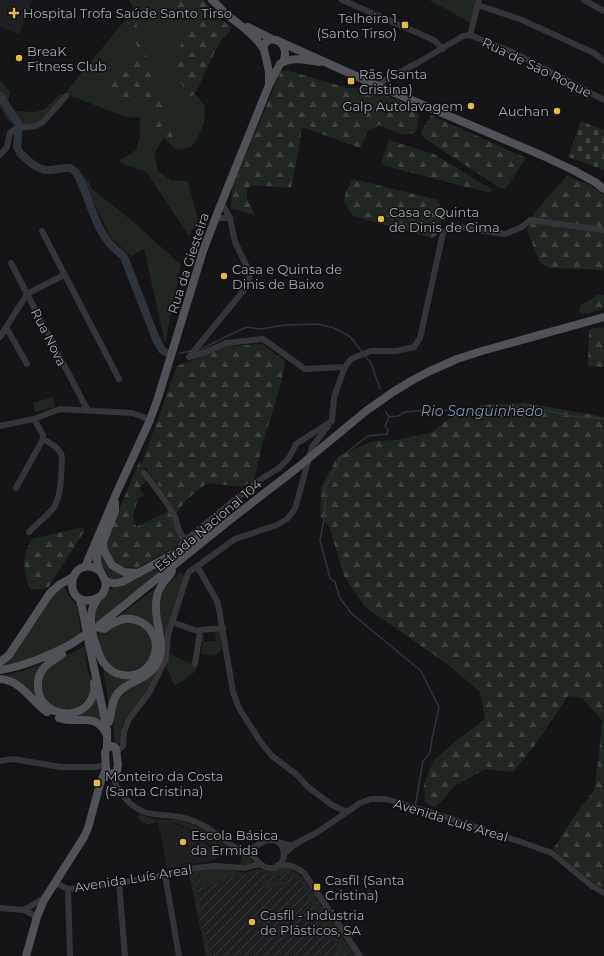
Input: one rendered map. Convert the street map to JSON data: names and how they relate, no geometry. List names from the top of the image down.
{
  "streets": {
    "main road": ["Rua da Giesteira", "Estrada Nacional 104"],
    "street": ["Rua de São Roque", "Rua Nova", "Avenida Luís Areal"]
  },
  "water": ["Rio Sanguinhedo"],
  "places": {
    "health": ["Hospital Trofa Saúde Santo Tirso"],
    "transit": [
      "Telheira 1 (Santo Tirso)",
      "Rãs (Santa Cristina)",
      "Monteiro da Costa (Santa Cristina)",
      "Casfil (Santa Cristina)"
    ],
    "other": [
      "BreaK Fitness Club",
      "Galp Autolavagem",
      "Auchan",
      "Casa e Quinta de Dinis de Cima",
      "Casa e Quinta de Dinis de Baixo",
      "Escola Básica da Ermida",
      "Casfil - Indústria de Plásticos, SA"
    ]
  }
}
